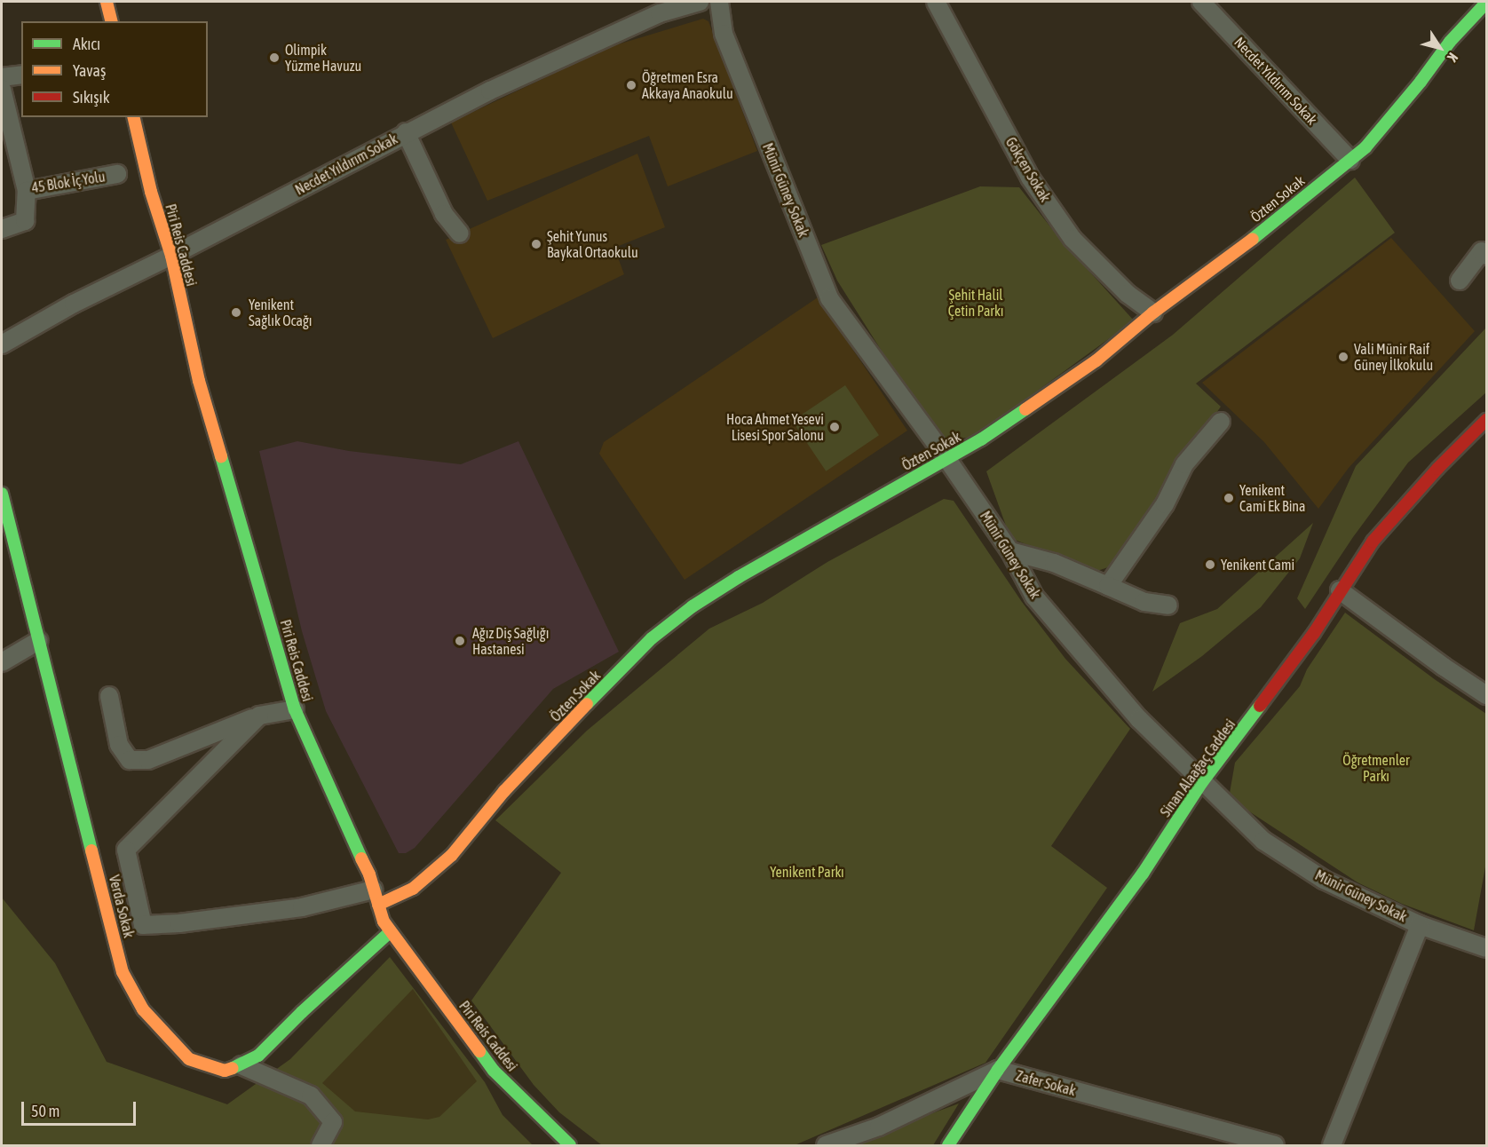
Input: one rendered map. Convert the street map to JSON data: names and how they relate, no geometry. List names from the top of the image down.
{
  "streets": {
    "street": [
      "Necdet Yıldırım Sokak",
      "Gökçen Sokak",
      "45 Blok İç Yolu",
      "Münir Güney Sokak",
      "Özten Sokak",
      "Piri Reis Caddesi",
      "Sinan Alaağaç Caddesi",
      "Verda Sokak",
      "Zafer Sokak"
    ]
  },
  "crossings": [
    ["Necdet Yıldırım Sokak", "Özten Sokak"],
    ["Necdet Yıldırım Sokak", "Piri Reis Caddesi"],
    ["Gökçen Sokak", "Özten Sokak"],
    ["Münir Güney Sokak", "Özten Sokak"],
    ["Münir Güney Sokak", "Sinan Alaağaç Caddesi"],
    ["Özten Sokak", "Piri Reis Caddesi"],
    ["Piri Reis Caddesi", "Verda Sokak"],
    ["Sinan Alaağaç Caddesi", "Zafer Sokak"]
  ],
  "parks": ["Şehit Halil Çetin Parkı", "Öğretmenler Parkı", "Yenikent Parkı"],
  "places": [
    "Olimpik Yüzme Havuzu",
    "Öğretmen Esra Akkaya Anaokulu",
    "Şehit Yunus Baykal Ortaokulu",
    "Yenikent Sağlık Ocağı",
    "Vali Münir Raif Güney İlkokulu",
    "Hoca Ahmet Yesevi Lisesi Spor Salonu",
    "Yenikent Cami Ek Bina",
    "Yenikent Cami",
    "Ağız Diş Sağlığı Hastanesi"
  ],
  "legend": ["Akıcı", "Yavaş", "Sıkışık"],
  "scale_bar": "50 m",
  "north": "bottom right"
}
